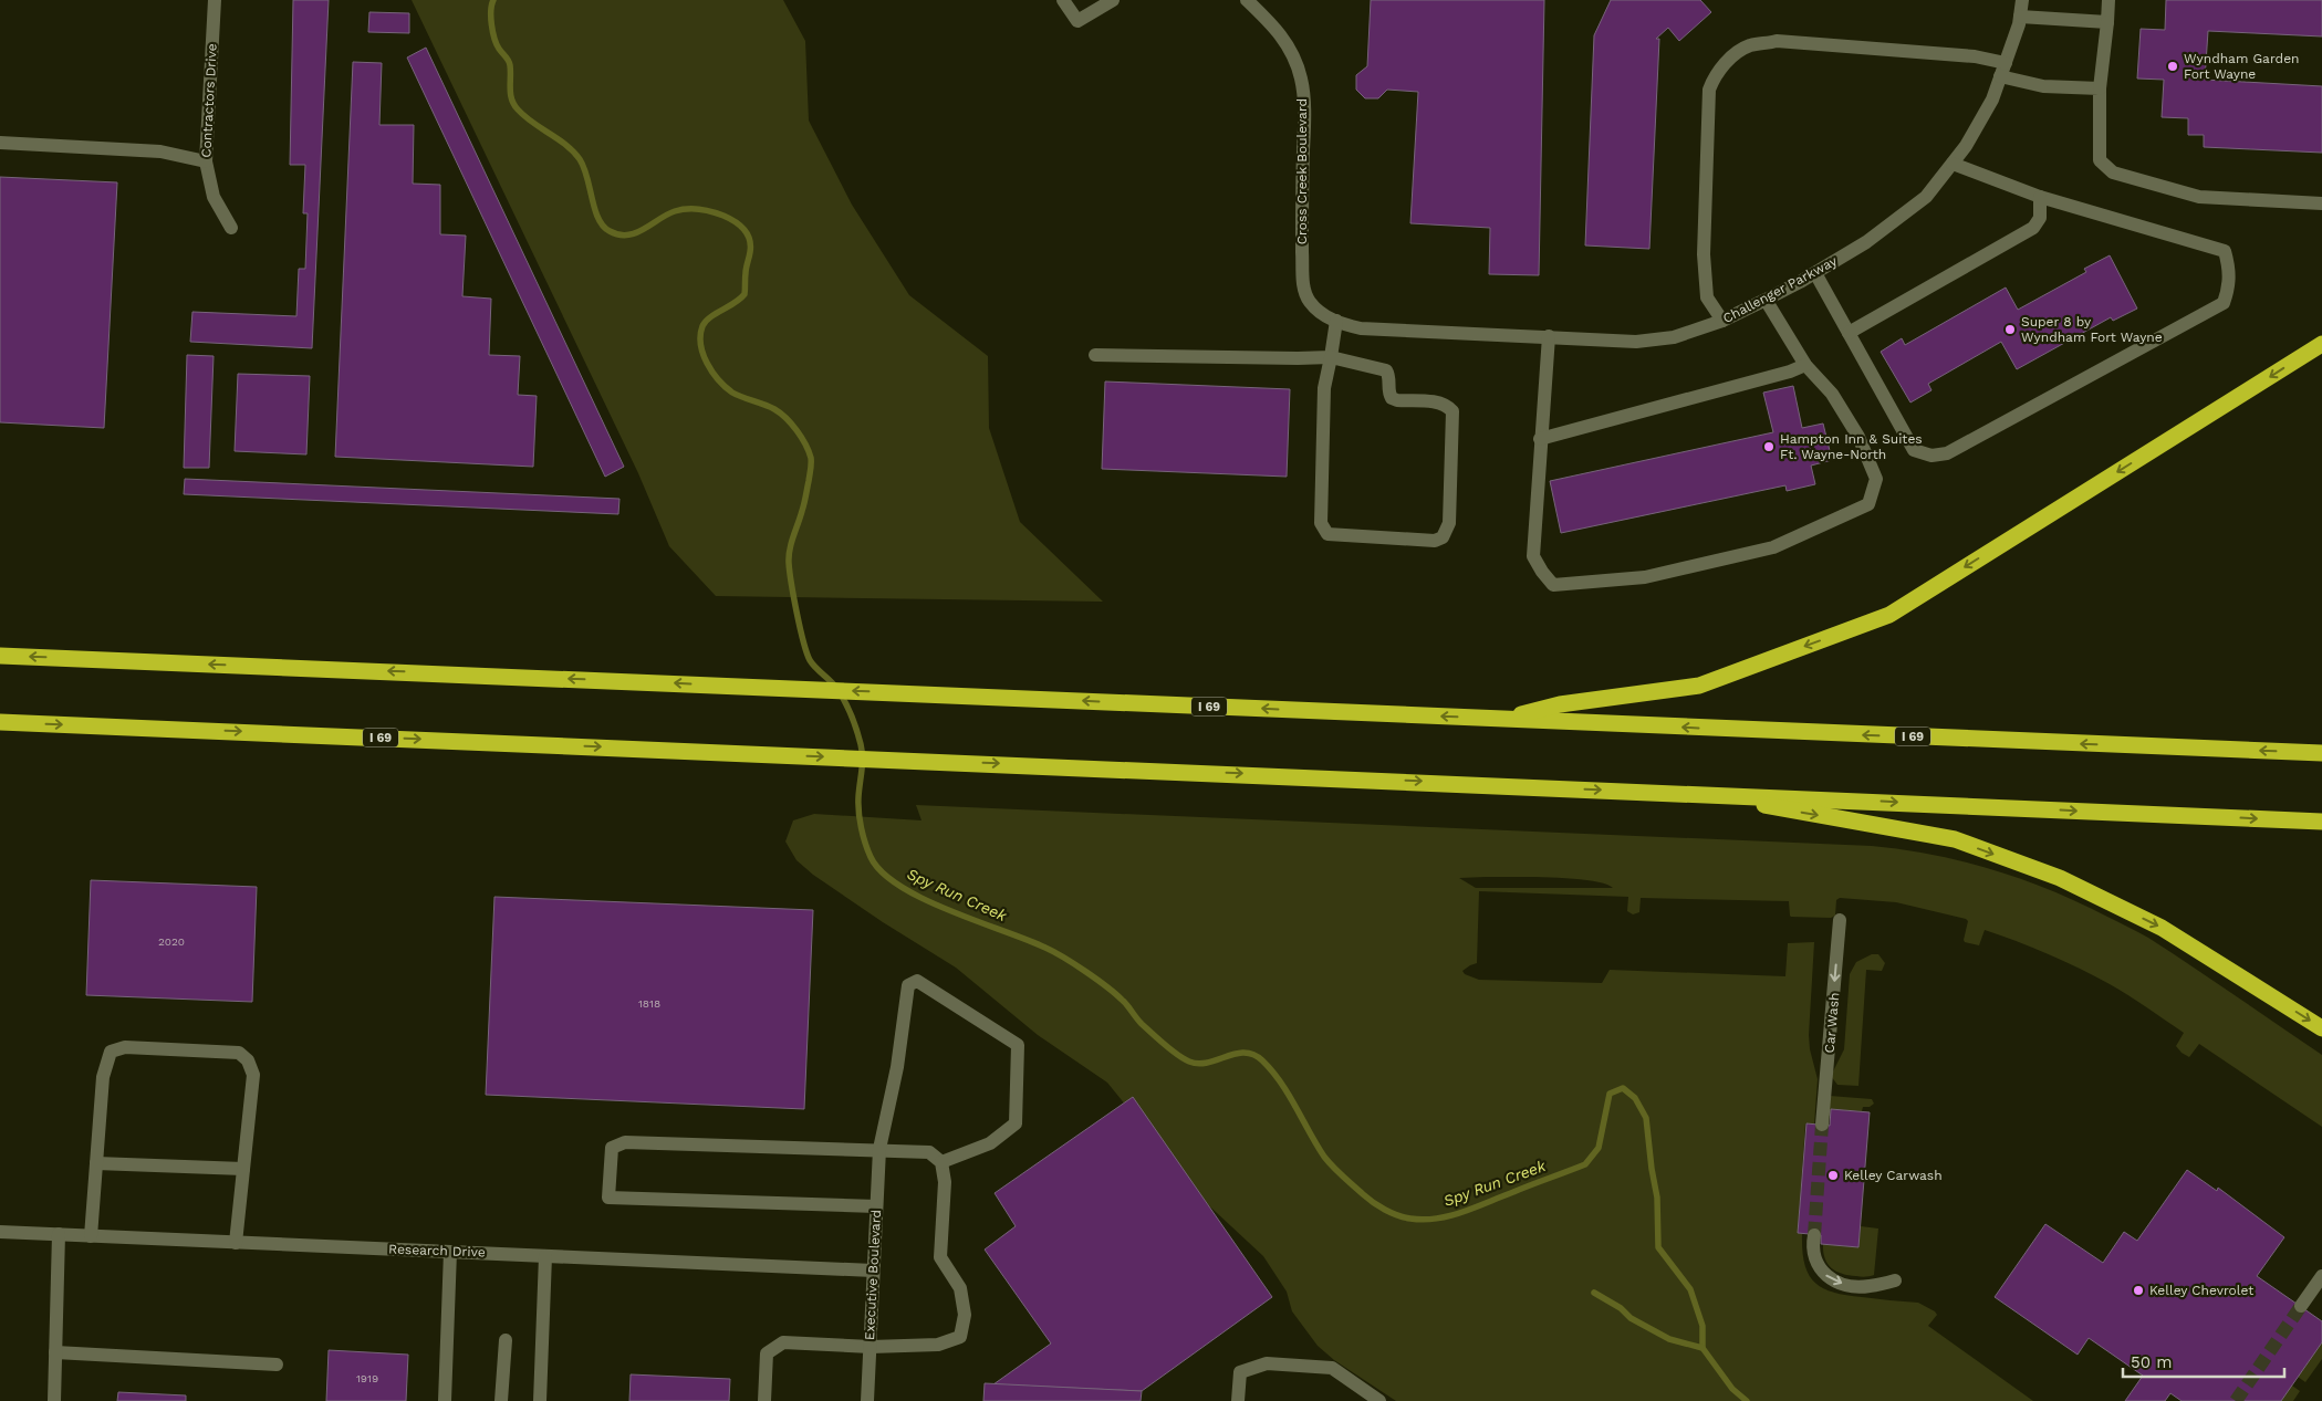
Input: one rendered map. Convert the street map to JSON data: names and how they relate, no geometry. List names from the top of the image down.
{
  "streets": {
    "highway": ["I 69"],
    "street": [
      "Contractors Drive",
      "Cross Creek Boulevard",
      "Challenger Parkway",
      "Car Wash",
      "Research Drive",
      "Executive Boulevard"
    ]
  },
  "crossings": [
    ["Cross Creek Boulevard", "Challenger Parkway"],
    ["Research Drive", "Executive Boulevard"]
  ],
  "one_way": ["Car Wash"],
  "water": ["Spy Run Creek"],
  "places": [
    "Wyndham Garden Fort Wayne",
    "Super 8 by Wyndham Fort Wayne",
    "Hampton Inn & Suites Ft. Wayne-North",
    "Kelley Carwash",
    "Kelley Chevrolet"
  ],
  "house_numbers": ["2020", "1818", "1919"],
  "scale_bar": "50 m"
}
